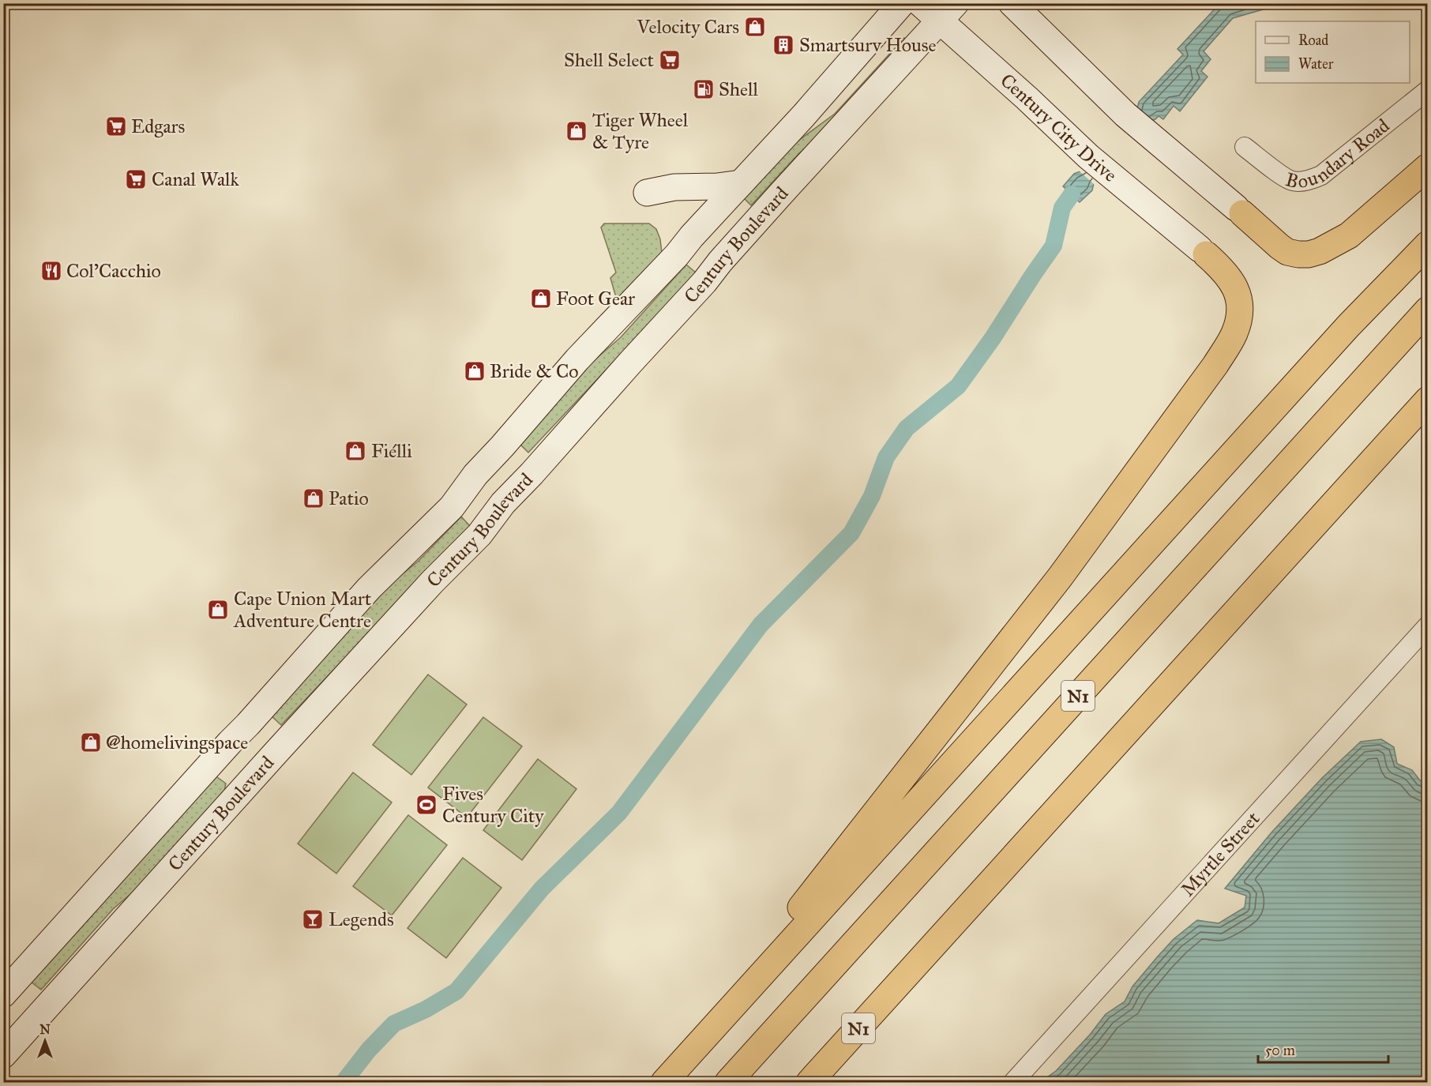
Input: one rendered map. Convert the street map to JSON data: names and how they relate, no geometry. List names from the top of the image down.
{
  "streets": {
    "highway": ["N1"],
    "main road": ["Century City Drive", "Century Boulevard"],
    "street": ["Boundary Road", "Myrtle Street"]
  },
  "crossings": [
    ["Century City Drive", "Century Boulevard"]
  ],
  "places": {
    "shop": [
      "Velocity Cars",
      "Tiger Wheel & Tyre",
      "Foot Gear",
      "Bride & Co",
      "Fiélli",
      "Patio",
      "Cape Union Mart Adventure Centre",
      "@homelivingspace"
    ],
    "building": ["Smartsurv House"],
    "supermarket": ["Shell Select", "Edgars", "Canal Walk"],
    "fuel station": ["Shell"],
    "restaurant": ["Col'Cacchio"],
    "sports": ["Fives Century City"],
    "bar": ["Legends"]
  },
  "legend": ["Road", "Water"],
  "scale_bar": "50 m",
  "north": "top"
}
